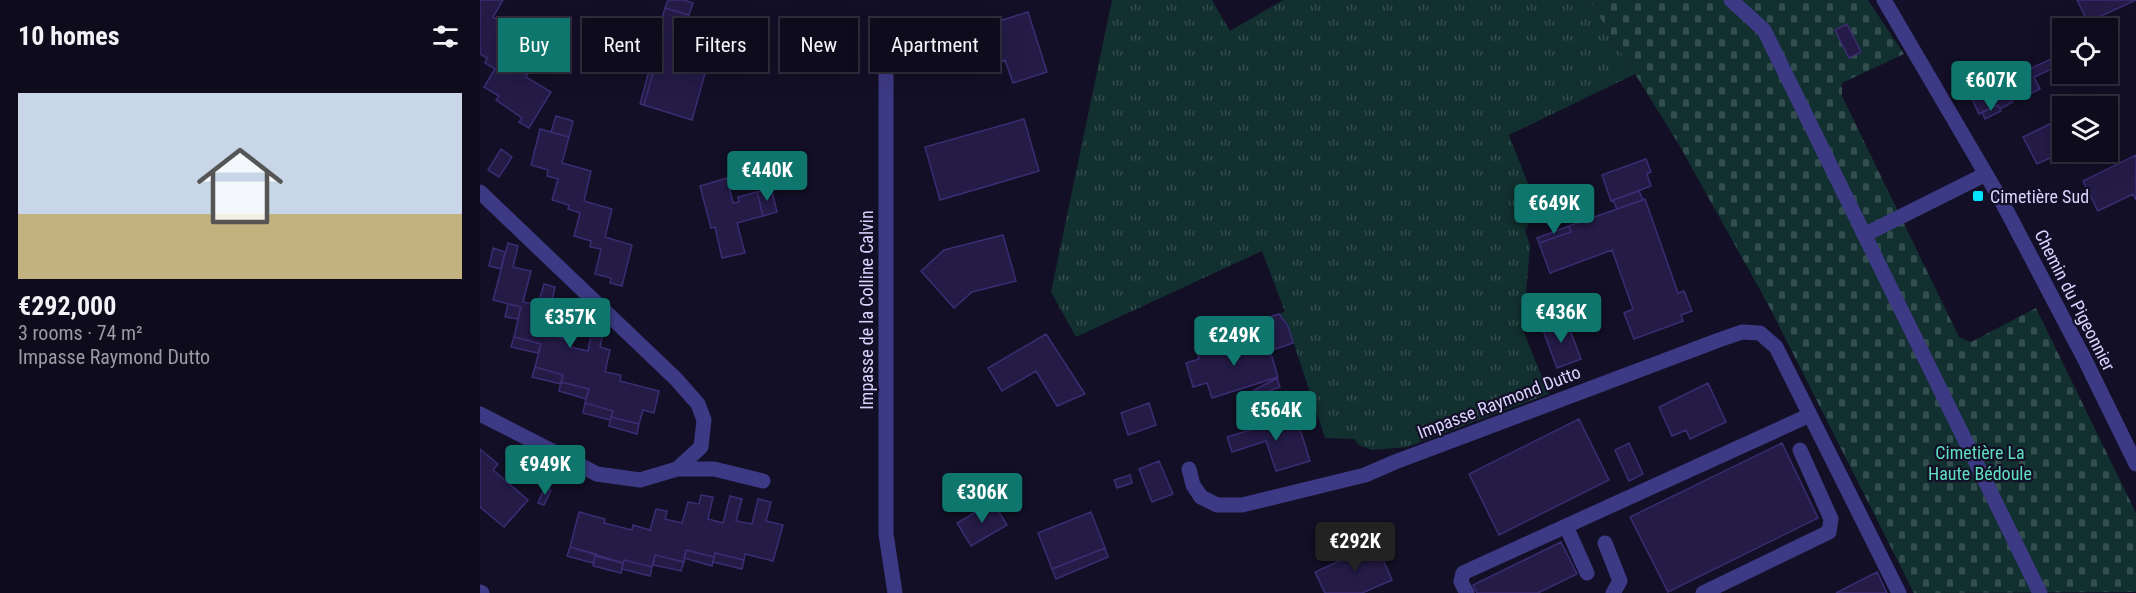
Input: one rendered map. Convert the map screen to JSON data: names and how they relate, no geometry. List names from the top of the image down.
{
  "streets": {
    "street": ["Chemin du Pigeonnier", "Impasse de la Colline Calvin", "Impasse Raymond Dutto"]
  },
  "parks": ["Cimetière La Haute Bédoule"],
  "places": {
    "transit": ["Cimetière Sud"]
  },
  "page": {
    "heading": "10 homes",
    "chip": [
      "Buy",
      "Rent",
      "Filters",
      "New",
      "Apartment"
    ],
    "price": [
      "€607K",
      "€440K",
      "€649K",
      "€436K",
      "€357K",
      "€249K",
      "€564K",
      "€949K",
      "€306K",
      "€292K"
    ],
    "list": [
      {
        "name": "€292,000",
        "note": "3 rooms · 74 m² · Impasse Raymond Dutto"
      }
    ]
  }
}
